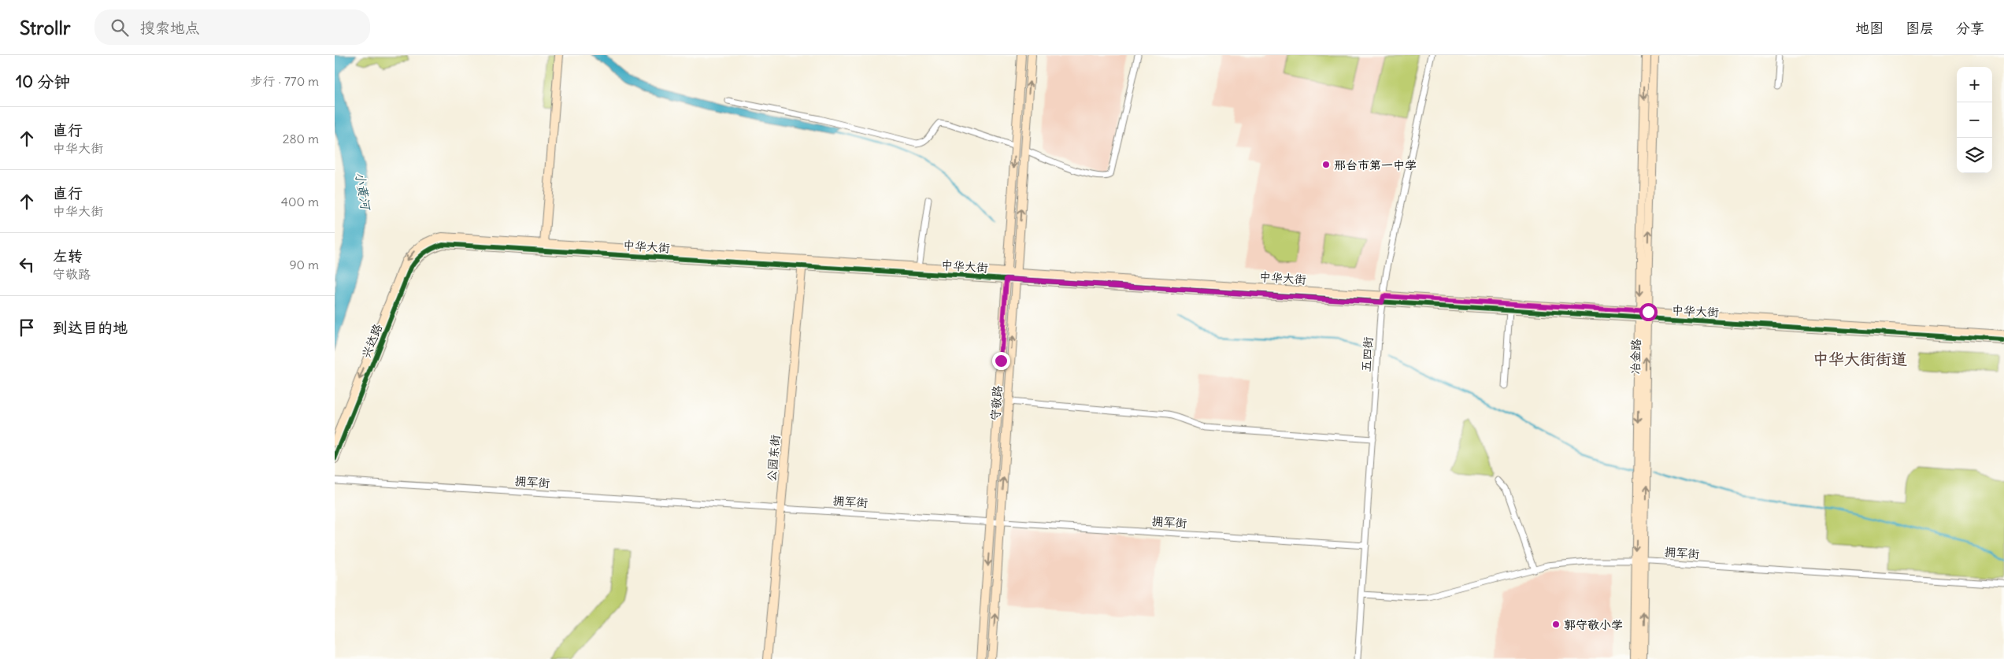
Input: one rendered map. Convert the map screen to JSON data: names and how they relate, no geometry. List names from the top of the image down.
{
  "streets": {
    "street": [
      "中华大街",
      "兴达路",
      "五四街",
      "冶金路",
      "守敬路",
      "公园东街",
      "拥军街"
    ]
  },
  "crossings": [
    ["中华大街", "兴达路"],
    ["中华大街", "五四街"],
    ["中华大街", "冶金路"],
    ["中华大街", "守敬路"],
    ["中华大街", "公园东街"],
    ["五四街", "拥军街"],
    ["冶金路", "拥军街"],
    ["守敬路", "拥军街"],
    ["公园东街", "拥军街"]
  ],
  "districts": ["中华大街街道"],
  "water": ["小黄河"],
  "places": ["邢台市第一中学", "郭守敬小学"],
  "page": {
    "header": "Strollr",
    "search": "搜索地点",
    "nav": ["地图", "图层", "分享"],
    "heading": ["10 分钟", "步行 · 770 m"],
    "map_buttons": ["+", "−"],
    "list": [
      ["直行", "中华大街", "280 m"],
      ["直行", "中华大街", "400 m"],
      ["左转", "守敬路", "90 m"],
      "到达目的地"
    ]
  }
}
